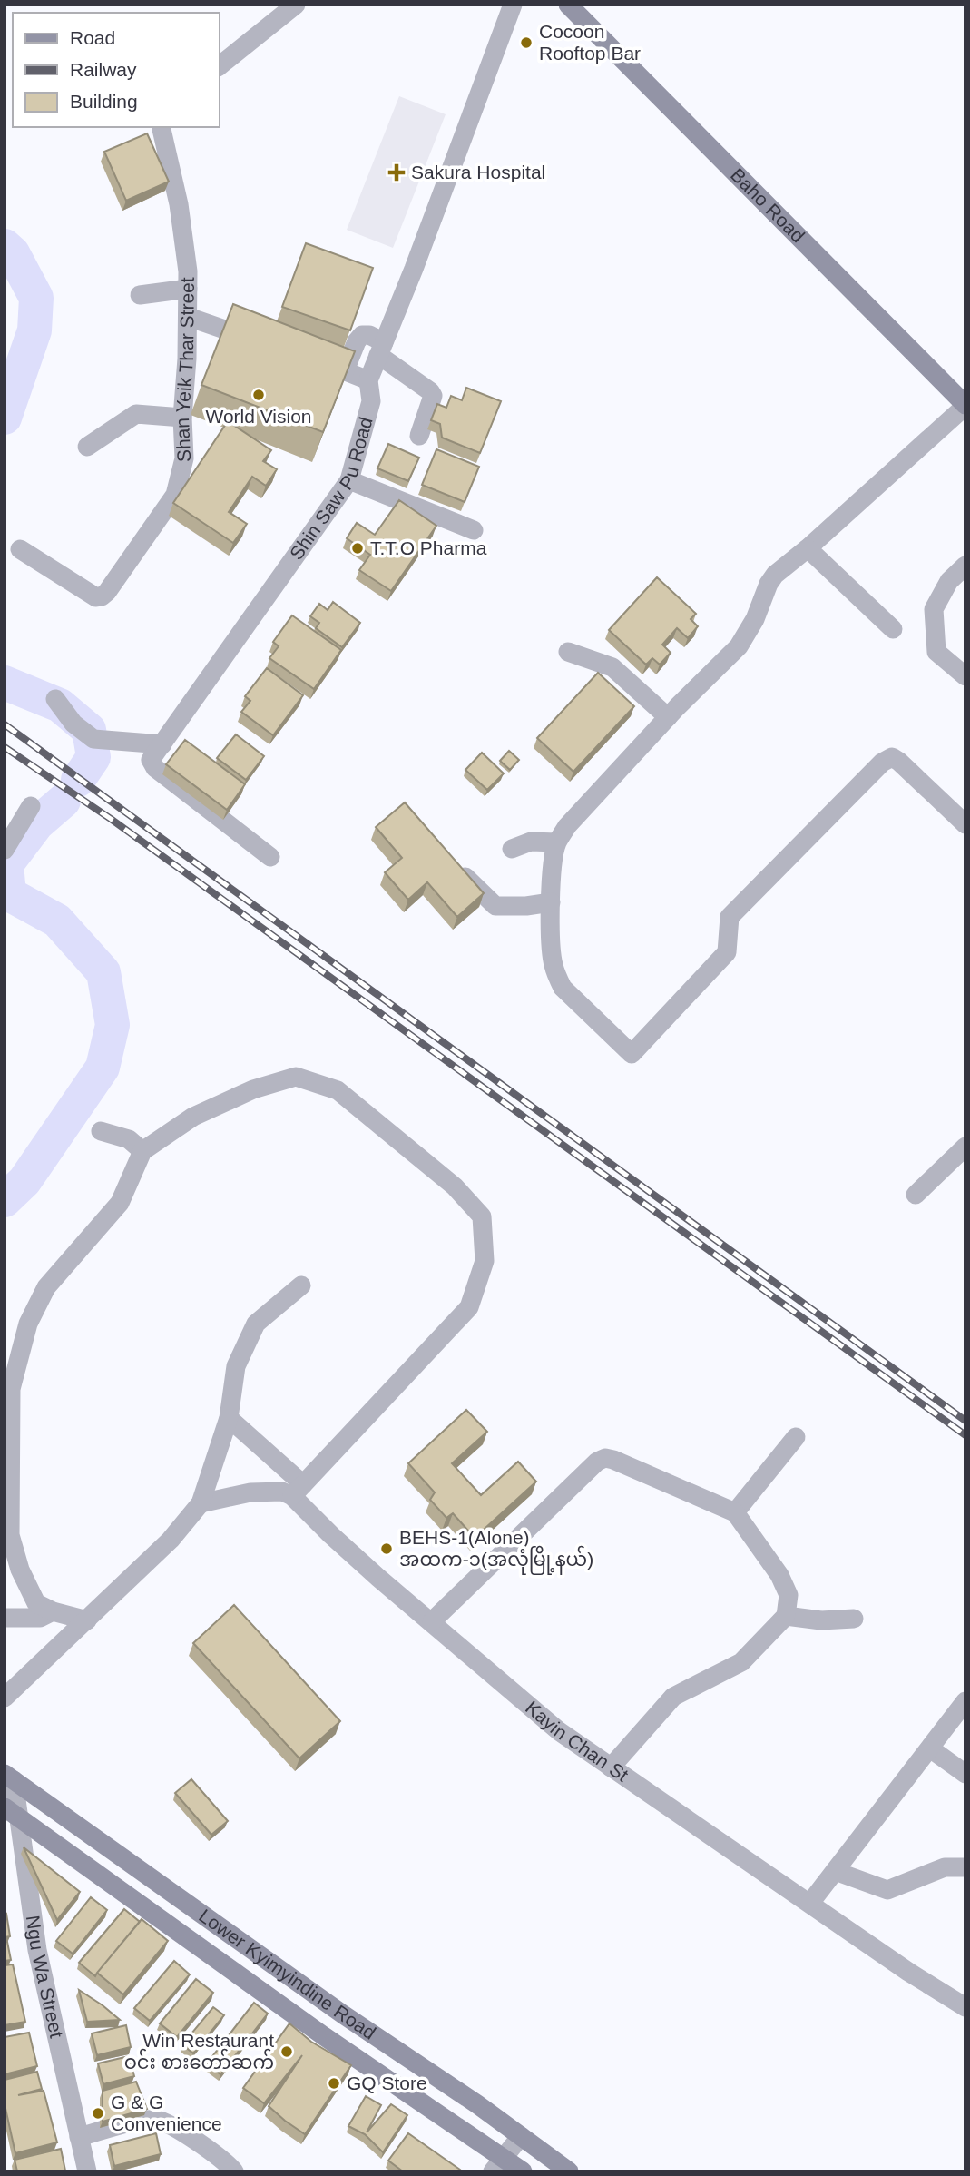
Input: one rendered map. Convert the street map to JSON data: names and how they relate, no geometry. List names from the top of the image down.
{
  "streets": {
    "main road": ["Baho Road", "Lower Kyimyindine Road"],
    "street": [
      "Shan Yeik Thar Street",
      "Shin Saw Pu Road",
      "Kayin Chan St",
      "Ngu Wa Street"
    ]
  },
  "crossings": [
    ["Lower Kyimyindine Road", "Ngu Wa Street"]
  ],
  "places": {
    "other": [
      "Cocoon Rooftop Bar",
      "World Vision",
      "T.T.O Pharma",
      "BEHS-1(Alone) အထက-၁(အလုံမြို့နယ်)",
      "Win Restaurant ဝင်း စားတော်ဆက်",
      "GQ Store",
      "G & G Convenience"
    ],
    "health": ["Sakura Hospital"]
  },
  "legend": ["Road", "Railway", "Building"]
}
